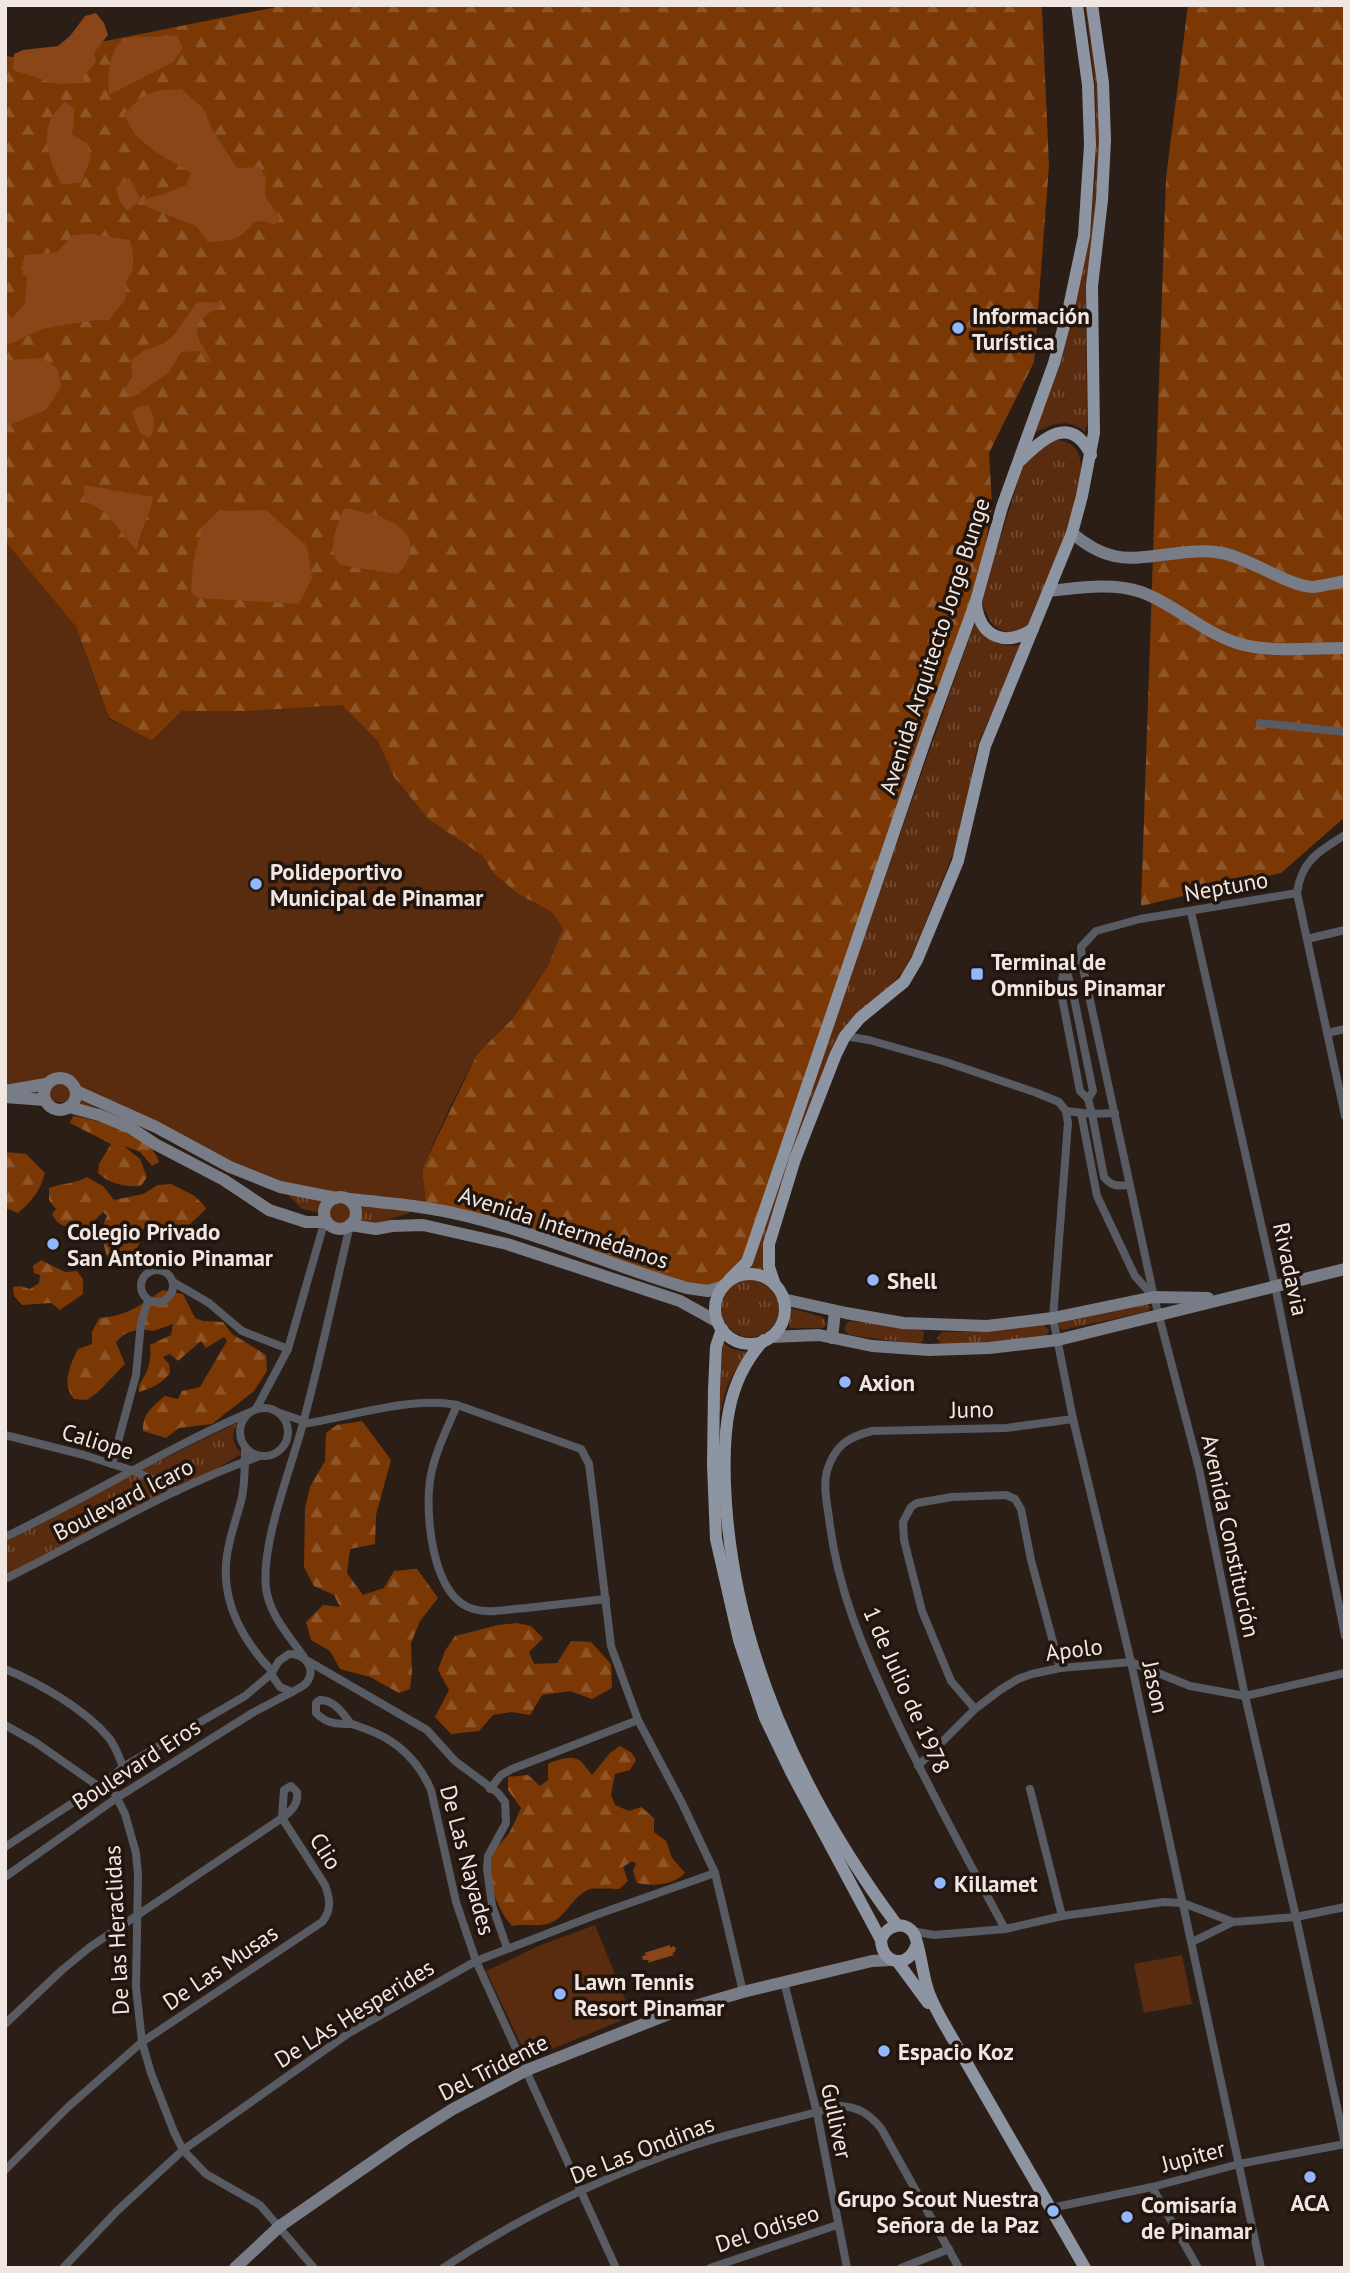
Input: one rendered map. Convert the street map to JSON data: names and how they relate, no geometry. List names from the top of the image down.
{
  "streets": {
    "main road": ["Avenida Arquitecto Jorge Bunge", "Avenida Intermédanos", "Del Tridente"],
    "street": [
      "Neptuno",
      "Rivadavia",
      "Juno",
      "Caliope",
      "Boulevard Icaro",
      "Avenida Constitución",
      "Apolo",
      "Jason",
      "1 de Julio de 1978",
      "Boulevard Eros",
      "Clio",
      "De Las Nayades",
      "De las Heraclidas",
      "De Las Musas",
      "De LAs Hesperides",
      "Gulliver",
      "De Las Ondinas",
      "Jupiter",
      "Del Odiseo"
    ]
  },
  "crossings": [
    ["Avenida Arquitecto Jorge Bunge", "Avenida Intermédanos"],
    ["Neptuno", "Rivadavia"],
    ["Neptuno", "Avenida Constitución"],
    ["Avenida Intermédanos", "De Las Nayades"],
    ["Juno", "Jason"],
    ["Juno", "1 de Julio de 1978"],
    ["Caliope", "Boulevard Icaro"],
    ["Avenida Constitución", "Apolo"],
    ["Avenida Constitución", "Jupiter"],
    ["Apolo", "Jason"],
    ["Apolo", "1 de Julio de 1978"],
    ["Jason", "Jupiter"],
    ["Boulevard Eros", "De Las Nayades"],
    ["Boulevard Eros", "De las Heraclidas"],
    ["Clio", "De las Heraclidas"],
    ["Clio", "De Las Musas"],
    ["De Las Nayades", "De LAs Hesperides"],
    ["De Las Nayades", "Del Tridente"],
    ["De Las Nayades", "De Las Ondinas"],
    ["De las Heraclidas", "De Las Musas"],
    ["De las Heraclidas", "De LAs Hesperides"],
    ["De las Heraclidas", "Del Tridente"],
    ["Del Tridente", "Gulliver"],
    ["Gulliver", "De Las Ondinas"],
    ["Gulliver", "Del Odiseo"]
  ],
  "places": {
    "other": [
      "Información Turística",
      "Polideportivo Municipal de Pinamar",
      "Colegio Privado San Antonio Pinamar",
      "Shell",
      "Axion",
      "Killamet",
      "Lawn Tennis Resort Pinamar",
      "Espacio Koz",
      "ACA",
      "Grupo Scout Nuestra Señora de la Paz",
      "Comisaría de Pinamar"
    ],
    "transit": ["Terminal de Omnibus Pinamar"]
  }
}
